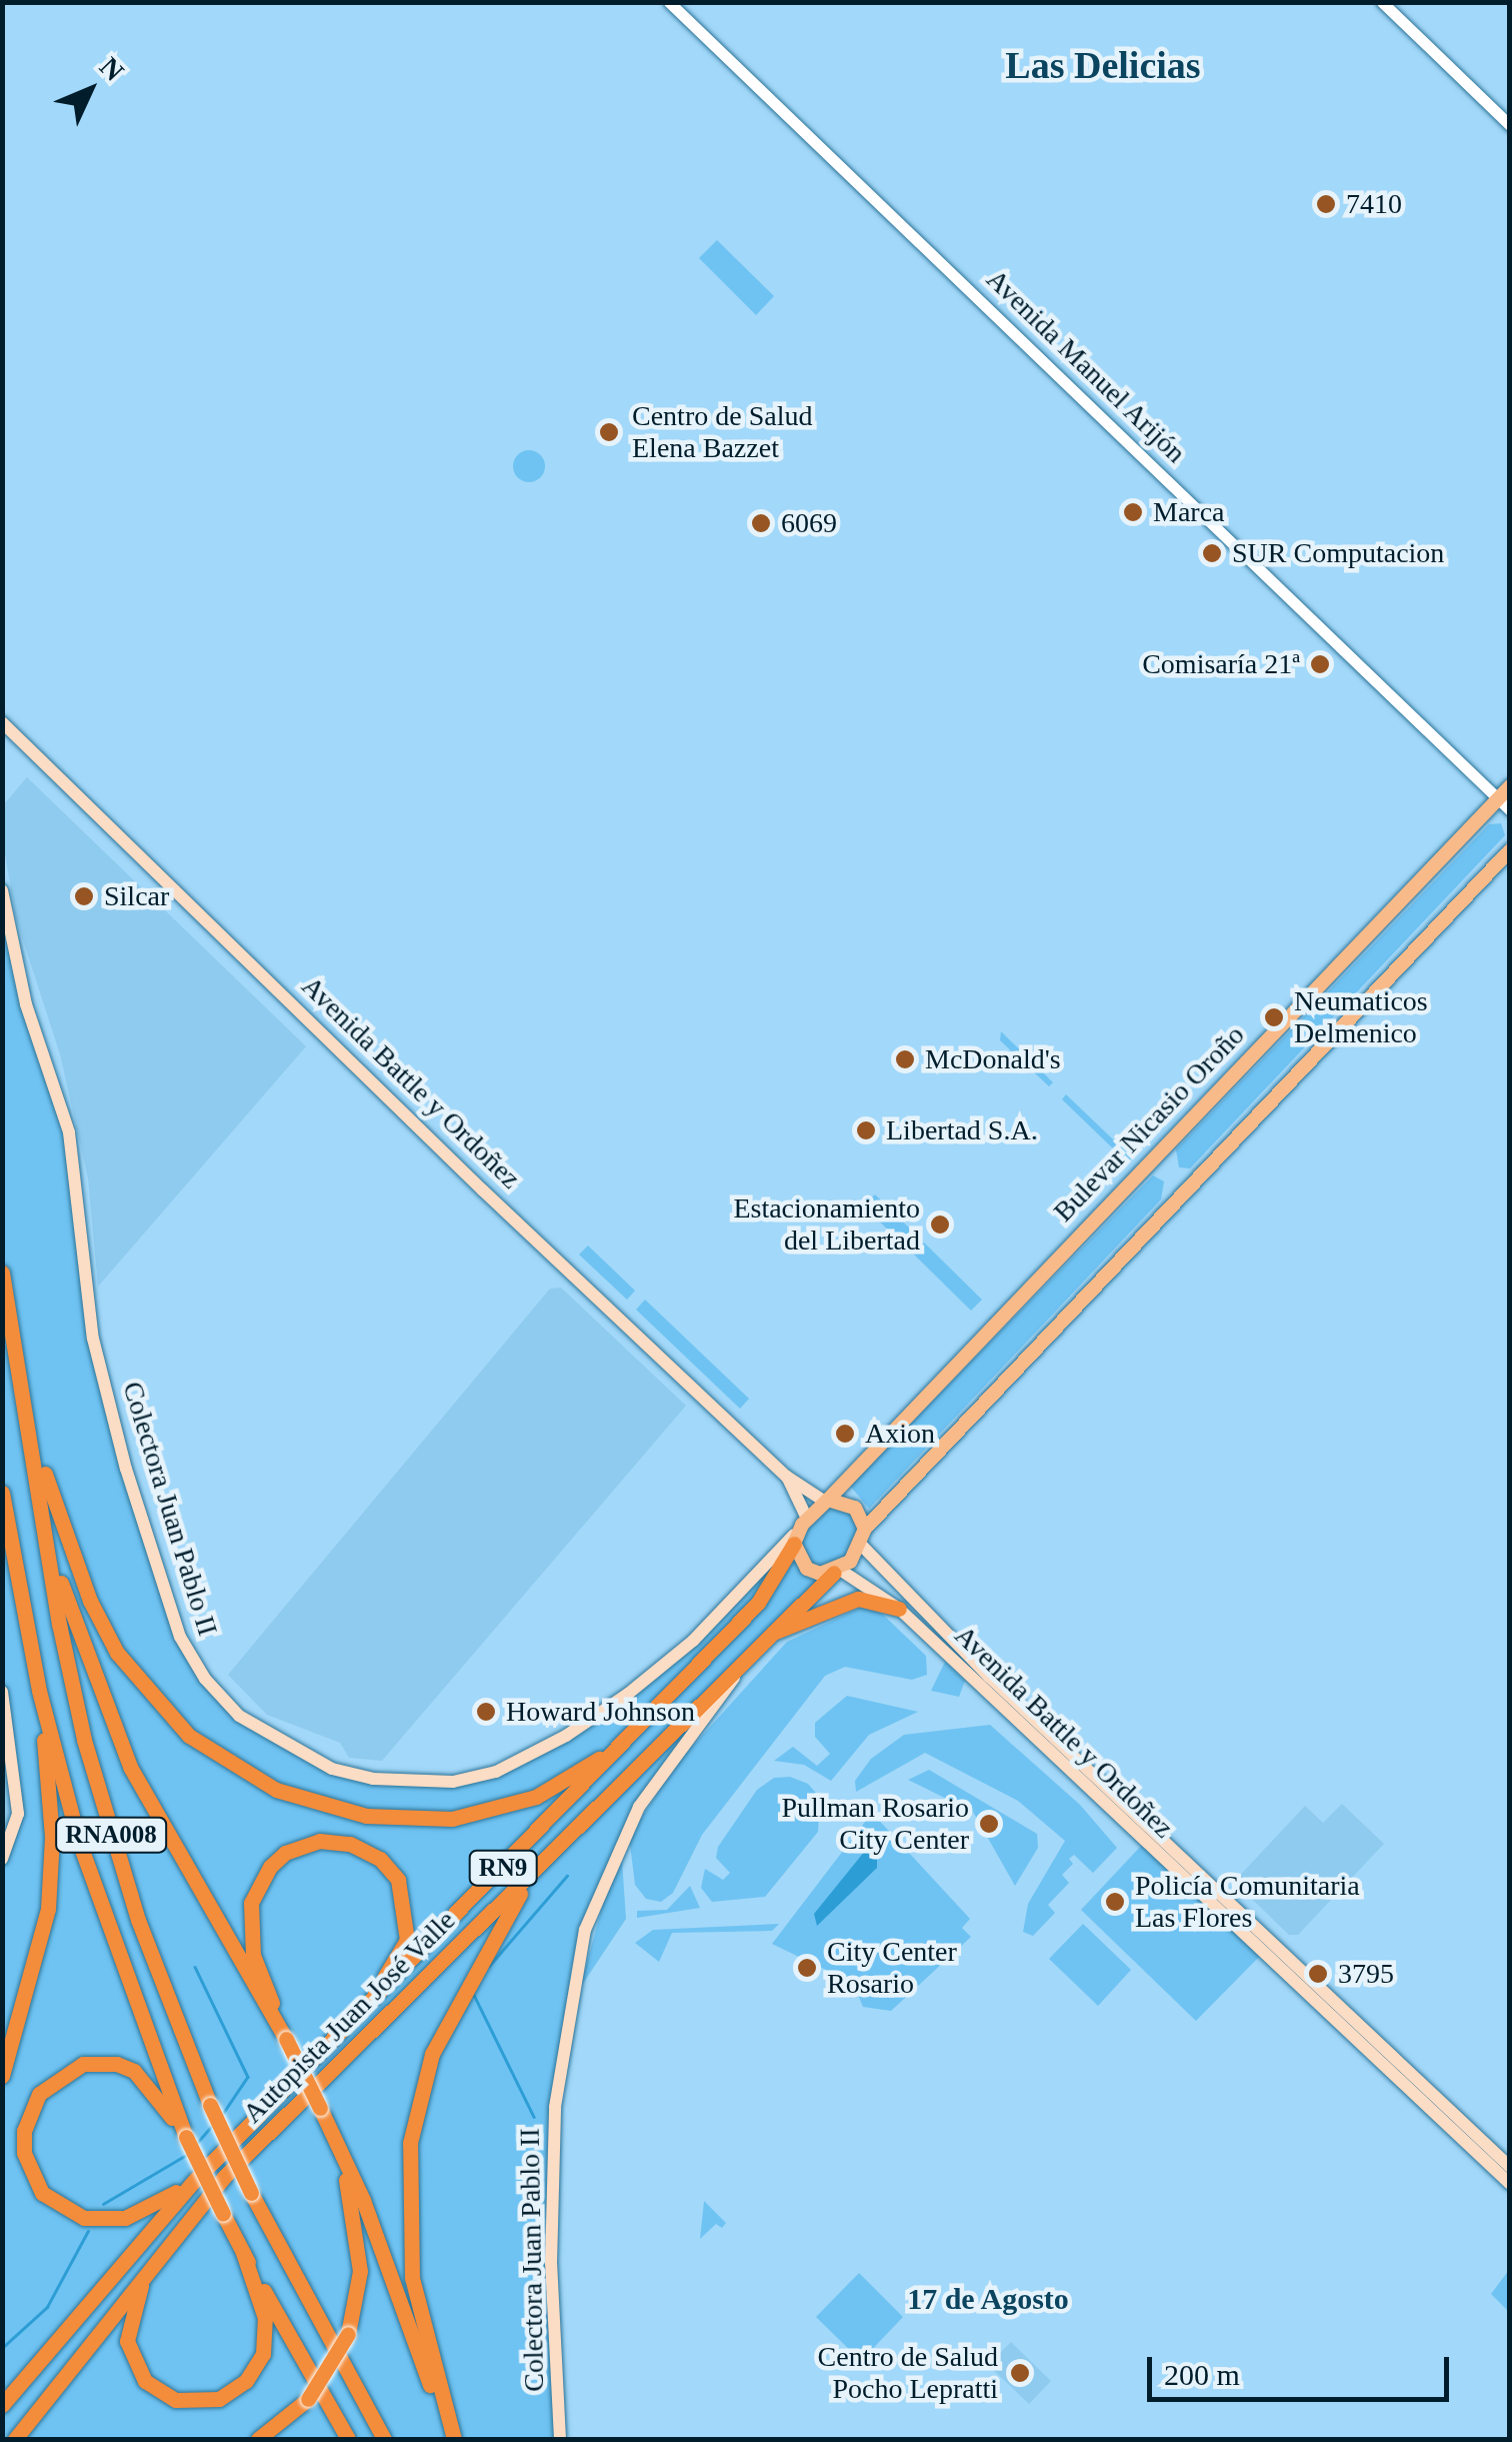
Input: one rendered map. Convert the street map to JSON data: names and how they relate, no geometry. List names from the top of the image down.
{
  "streets": {
    "highway": ["RNA008", "RN9", "Autopista Juan José Valle"],
    "main road": ["Avenida Battle y Ordoñez", "Bulevar Nicasio Oroño", "Colectora Juan Pablo II"],
    "street": ["Avenida Manuel Arijón"]
  },
  "crossings": [
    ["Avenida Manuel Arijón", "Bulevar Nicasio Oroño"],
    ["Avenida Battle y Ordoñez", "Bulevar Nicasio Oroño"],
    ["Avenida Battle y Ordoñez", "Colectora Juan Pablo II"],
    ["Avenida Battle y Ordoñez", "Autopista Juan José Valle"],
    ["Bulevar Nicasio Oroño", "Colectora Juan Pablo II"],
    ["Bulevar Nicasio Oroño", "Autopista Juan José Valle"],
    ["Colectora Juan Pablo II", "Autopista Juan José Valle"]
  ],
  "districts": ["Las Delicias", "17 de Agosto"],
  "places": [
    "7410",
    "Centro de Salud Elena Bazzet",
    "Marca",
    "6069",
    "SUR Computacion",
    "Comisaría 21ª",
    "Silcar",
    "Neumaticos Delmenico",
    "McDonald's",
    "Libertad S.A.",
    "Estacionamiento del Libertad",
    "Axion",
    "Howard Johnson",
    "Pullman Rosario City Center",
    "Policía Comunitaria Las Flores",
    "City Center Rosario",
    "3795",
    "Centro de Salud Pocho Lepratti"
  ],
  "scale_bar": "200 m",
  "north": "top right"
}
